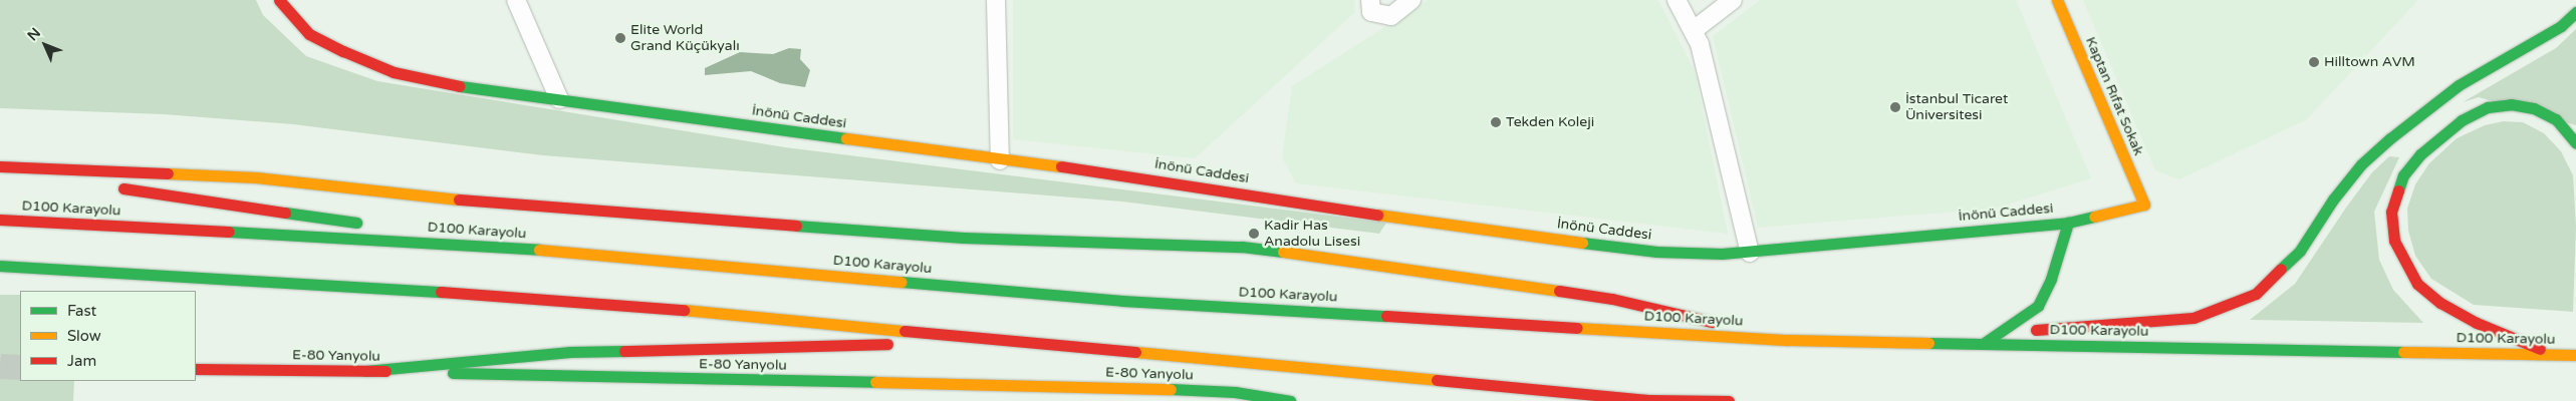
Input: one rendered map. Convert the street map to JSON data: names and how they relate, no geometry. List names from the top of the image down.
{
  "streets": {
    "main road": [
      "Kaptan Rıfat Sokak",
      "İnönü Caddesi",
      "D100 Karayolu",
      "E-80 Yanyolu"
    ]
  },
  "crossings": [
    ["Kaptan Rıfat Sokak", "İnönü Caddesi"]
  ],
  "places": [
    "Elite World Grand Küçükyalı",
    "Hilltown AVM",
    "İstanbul Ticaret Üniversitesi",
    "Tekden Koleji",
    "Kadir Has Anadolu Lisesi"
  ],
  "legend": ["Fast", "Slow", "Jam"],
  "north": "top left"
}
